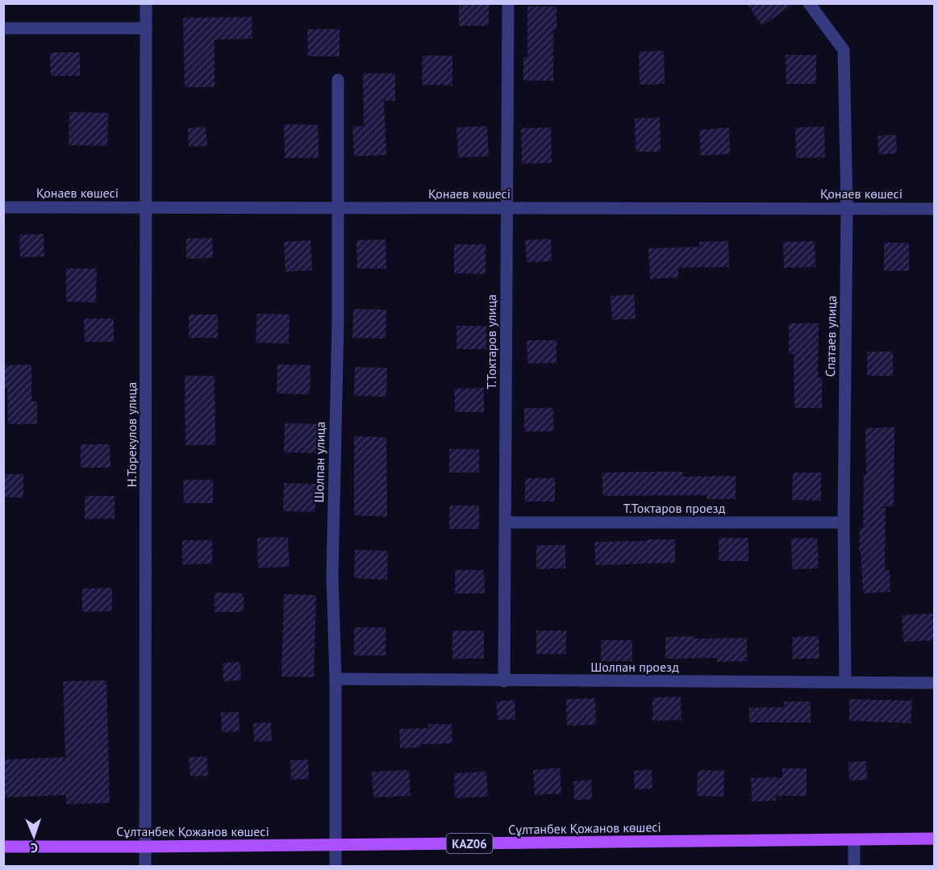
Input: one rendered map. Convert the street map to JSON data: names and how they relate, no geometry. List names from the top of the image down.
{
  "streets": {
    "main road": ["Сұлтанбек Қожанов көшесі", "KАZ06"],
    "street": [
      "Қонаев көшесі",
      "Спатаев улица",
      "Т.Токтаров улица",
      "Н.Торекулов улица",
      "Шолпан улица",
      "Т.Токтаров проезд",
      "Шолпан проезд"
    ]
  },
  "crossings": [
    ["Қонаев көшесі", "Спатаев улица"],
    ["Қонаев көшесі", "Т.Токтаров улица"],
    ["Қонаев көшесі", "Н.Торекулов улица"],
    ["Қонаев көшесі", "Шолпан улица"],
    ["Спатаев улица", "Т.Токтаров проезд"],
    ["Спатаев улица", "Шолпан проезд"],
    ["Т.Токтаров улица", "Т.Токтаров проезд"],
    ["Т.Токтаров улица", "Шолпан проезд"],
    ["Н.Торекулов улица", "Сұлтанбек Қожанов көшесі"],
    ["Шолпан улица", "Шолпан проезд"],
    ["Шолпан улица", "Сұлтанбек Қожанов көшесі"]
  ],
  "north": "bottom"
}
